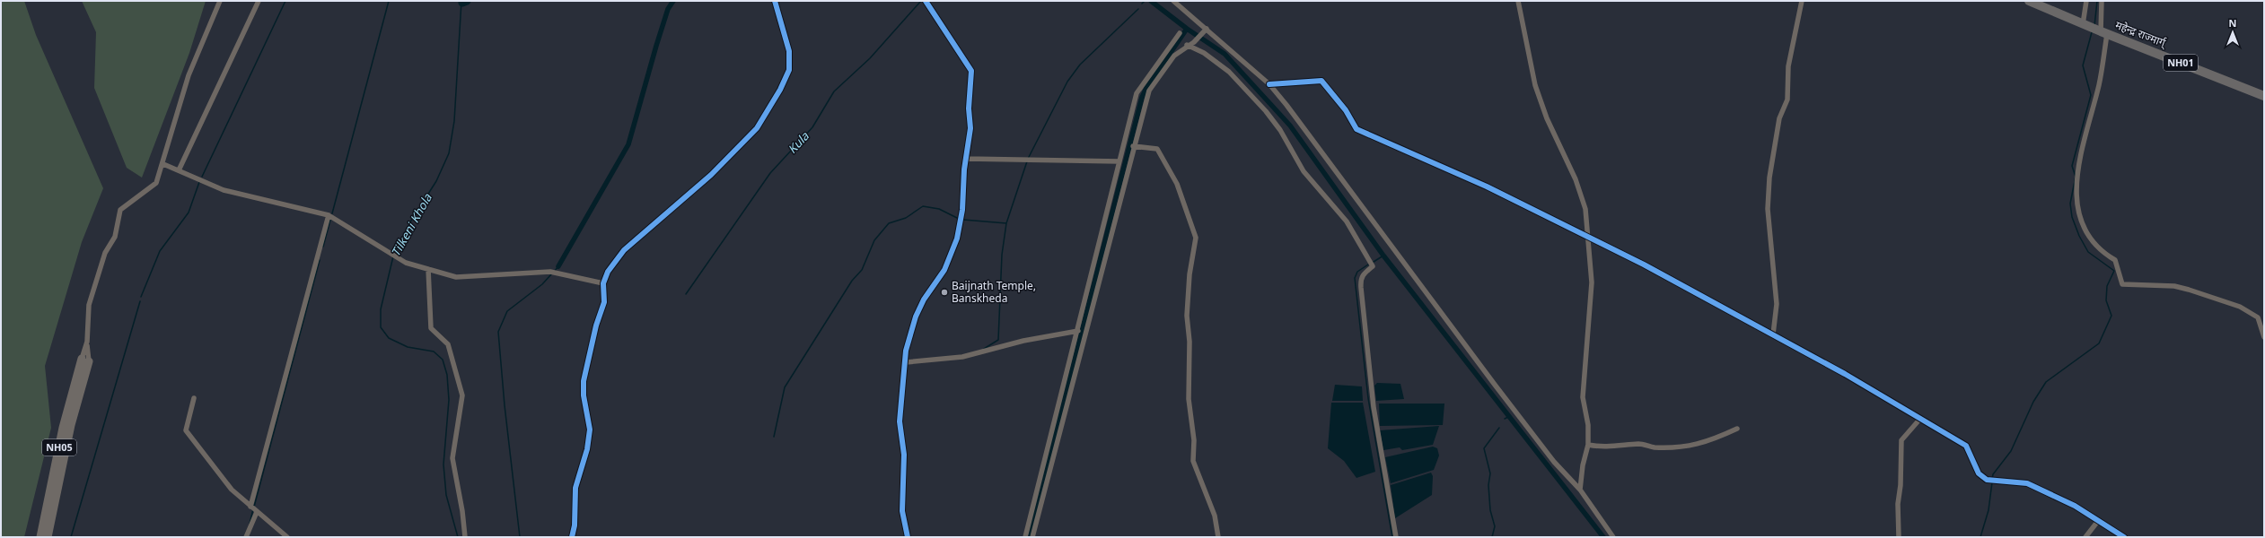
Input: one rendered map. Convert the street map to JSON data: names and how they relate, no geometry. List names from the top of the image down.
{
  "streets": {
    "highway": ["महेन्द्र राज्मार्ग्", "NH01"],
    "main road": ["NH05"]
  },
  "water": ["Kula", "Tilkeni Khola"],
  "places": ["Baijnath Temple, Banskheda"],
  "north": "top"
}
